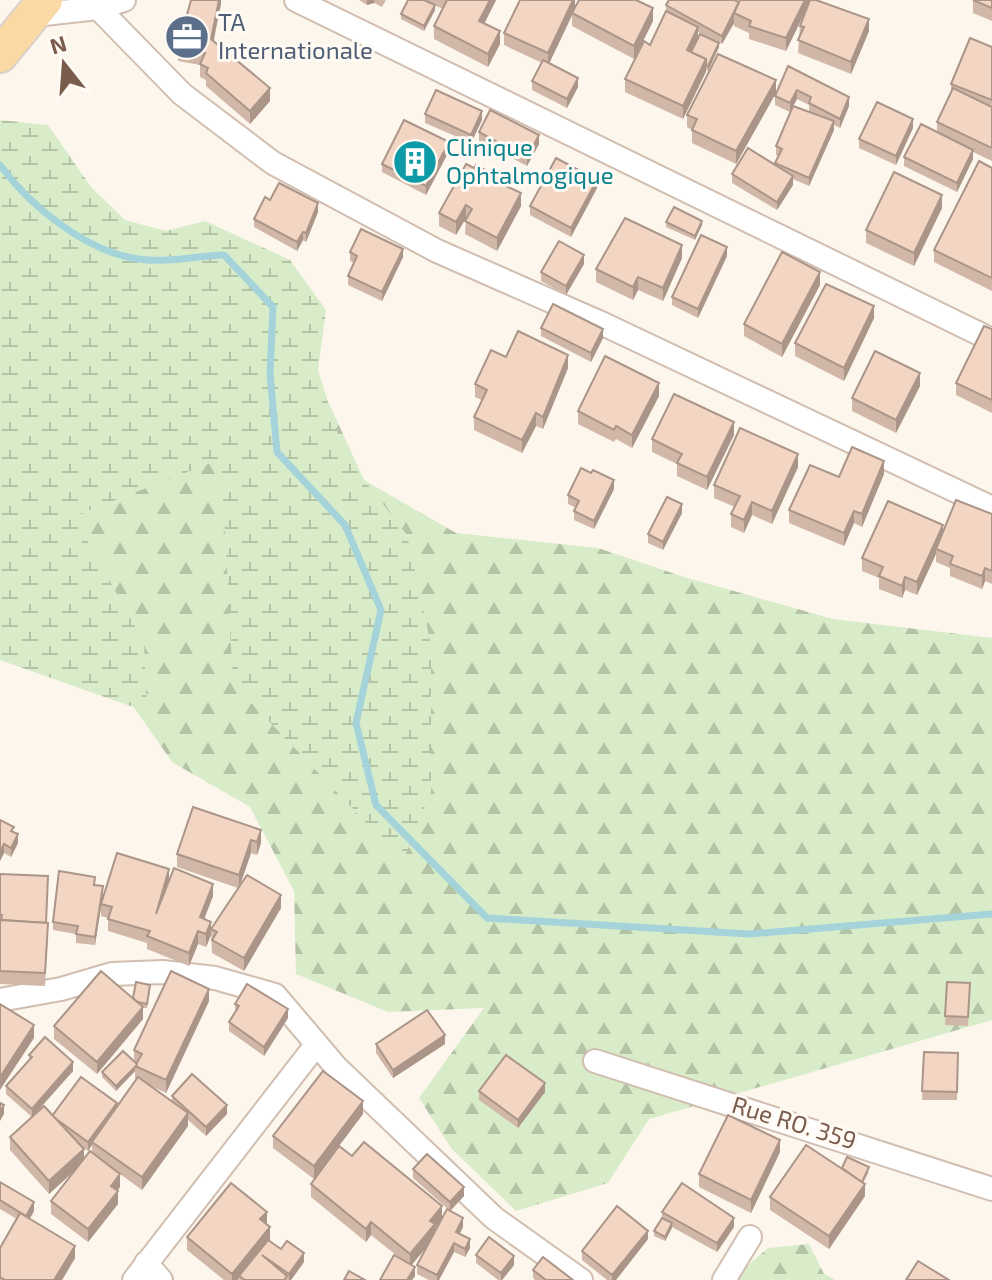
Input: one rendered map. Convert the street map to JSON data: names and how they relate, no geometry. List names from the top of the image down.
{
  "streets": {
    "street": ["Rue RO. 359"]
  },
  "places": {
    "office": ["TA Internationale"],
    "building": ["Clinique Ophtalmogique"]
  },
  "north": "top"
}
